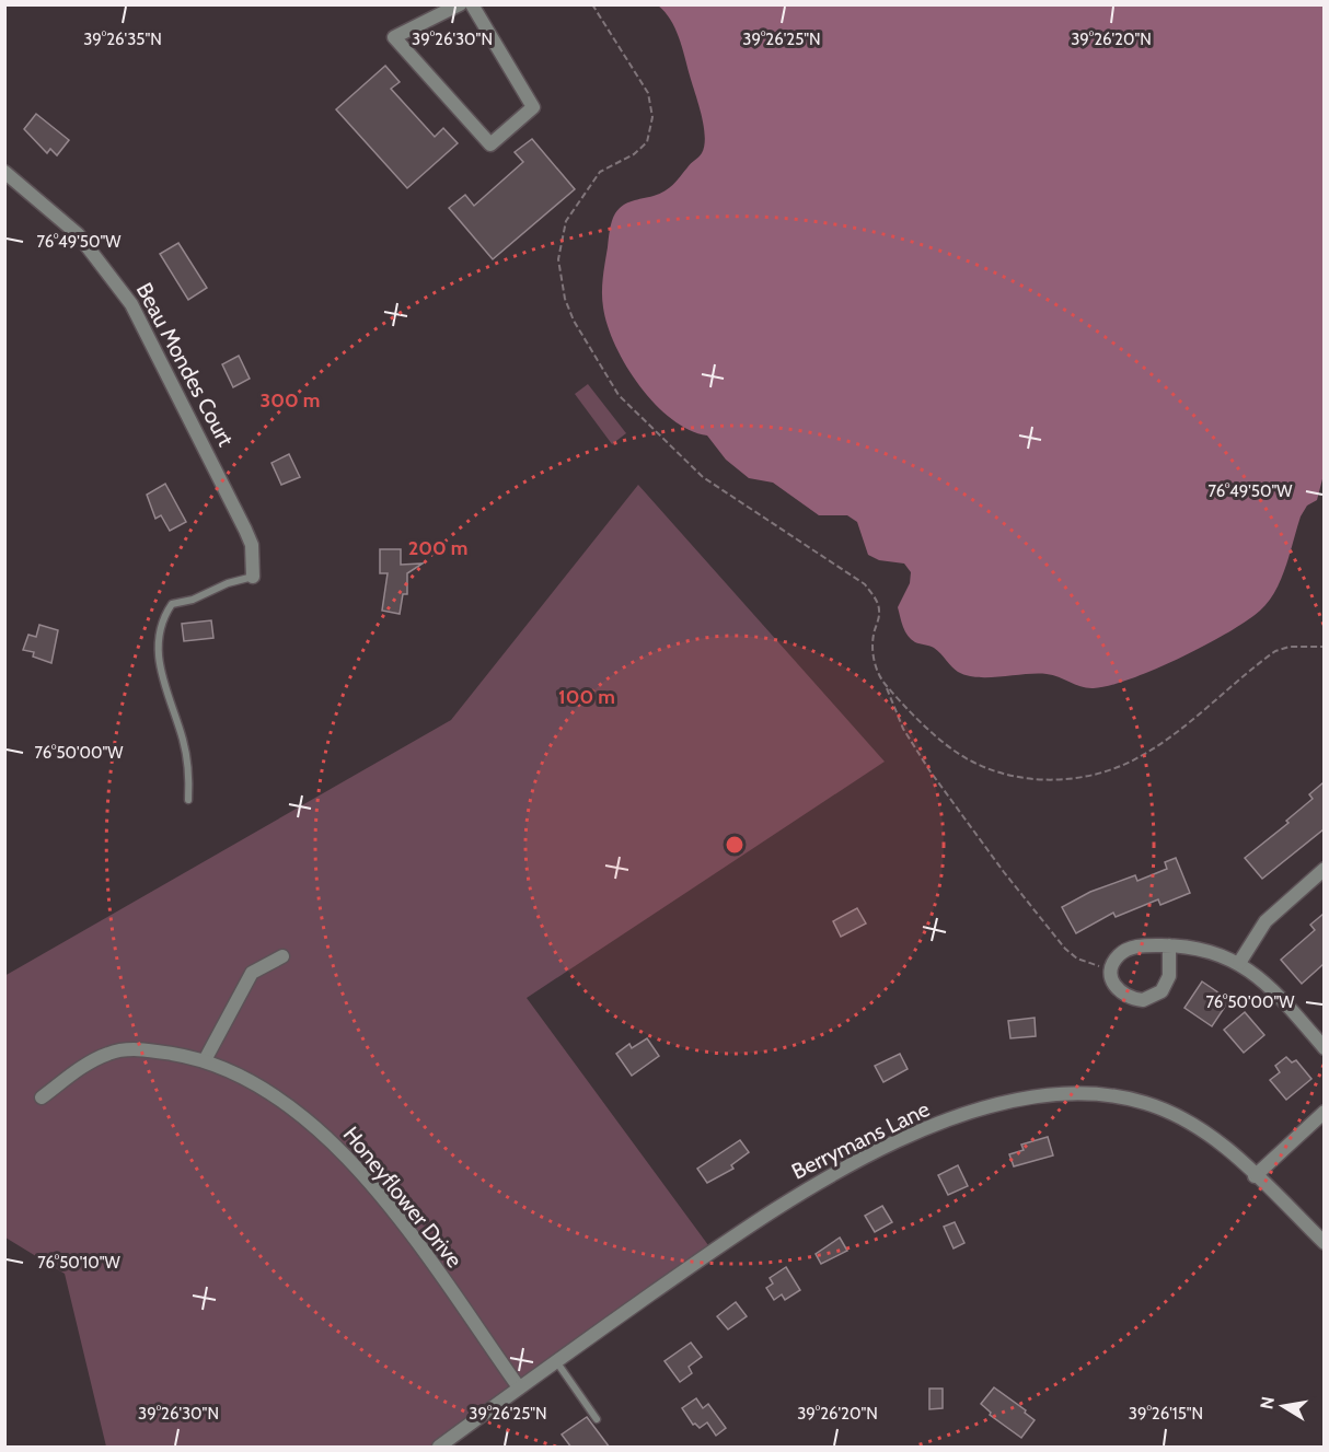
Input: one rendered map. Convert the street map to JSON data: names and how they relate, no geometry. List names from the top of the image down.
{
  "streets": {
    "street": ["Beau Mondes Court", "Berrymans Lane", "Honeyflower Drive"]
  },
  "crossings": [
    ["Berrymans Lane", "Honeyflower Drive"]
  ],
  "north": "left",
  "coordinates": [
    "39°26'35\"N",
    "39°26'30\"N",
    "39°26'25\"N",
    "39°26'20\"N",
    "76°49'50\"W",
    "76°50'00\"W",
    "76°50'10\"W",
    "39°26'15\"N"
  ],
  "rings": ["300 m", "200 m", "100 m"]
}
